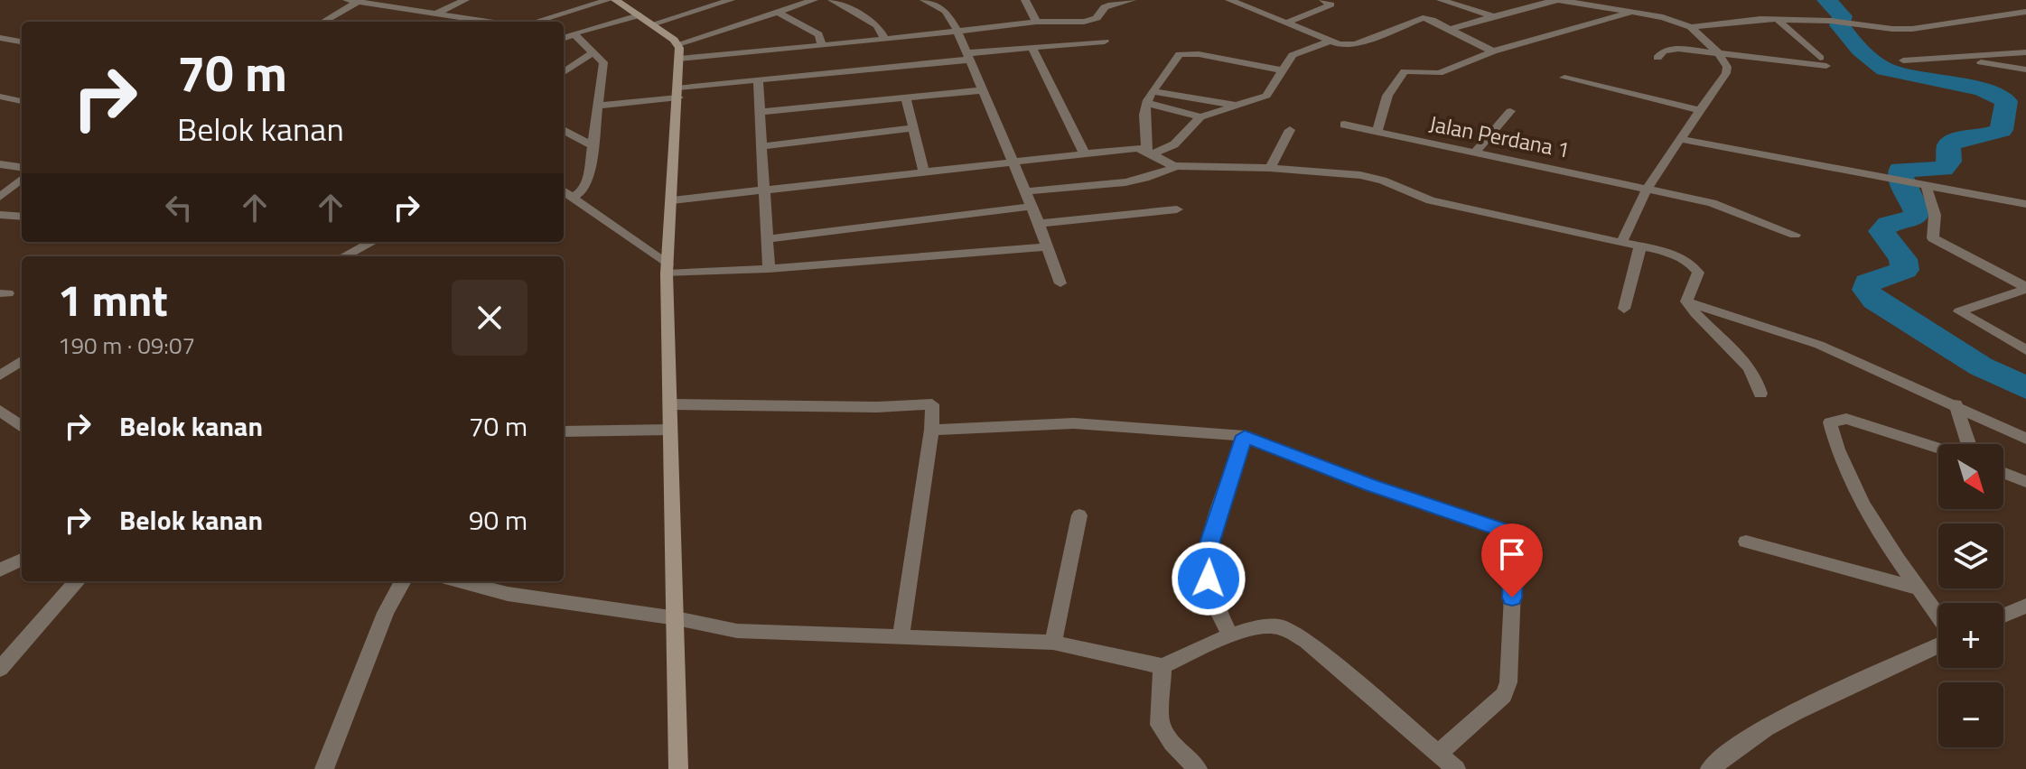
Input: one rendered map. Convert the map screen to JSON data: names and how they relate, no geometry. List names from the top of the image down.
{
  "streets": {
    "street": ["Jalan Perdana 1"]
  },
  "north": "bottom right",
  "page": {
    "turn": ["70 m", "Belok kanan"],
    "heading": ["1 mnt", "190 m · 09:07"],
    "list": [
      {
        "name": "Belok kanan",
        "value": "70 m"
      },
      {
        "name": "Belok kanan",
        "value": "90 m"
      }
    ],
    "map_buttons": ["+", "−"]
  }
}
